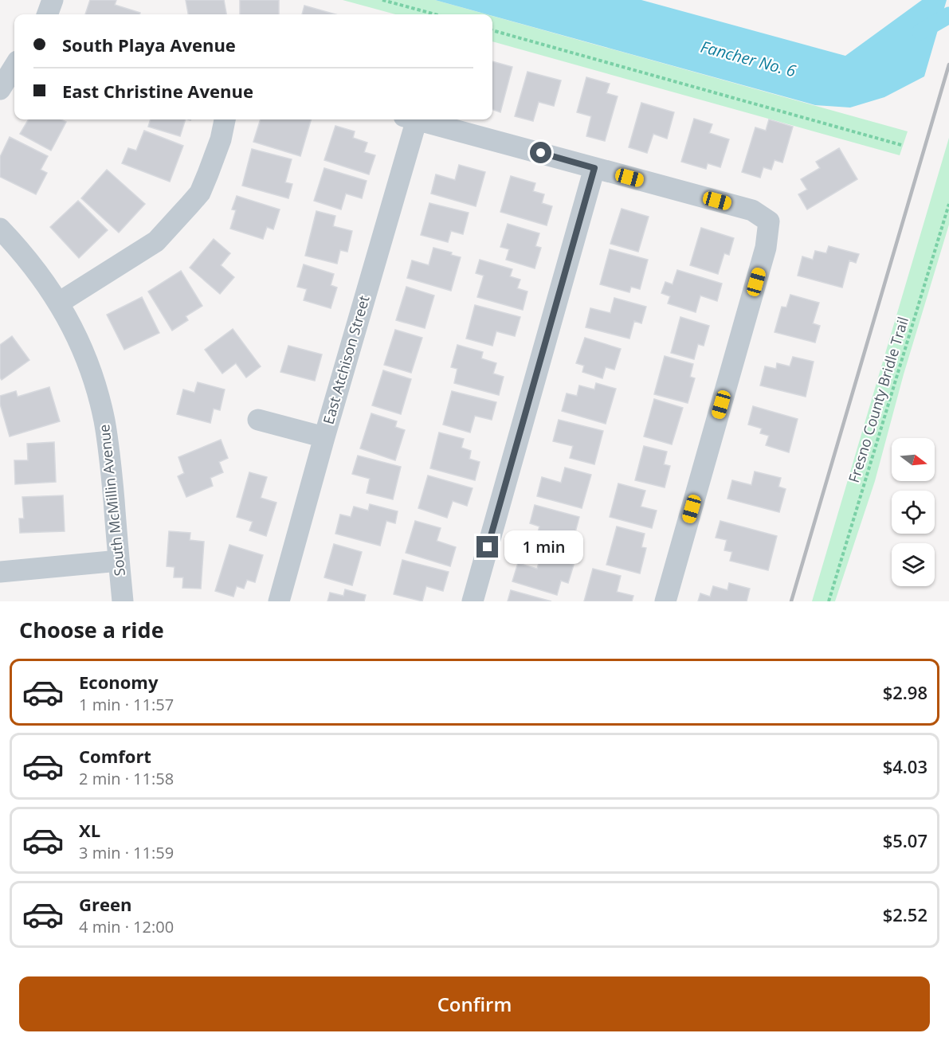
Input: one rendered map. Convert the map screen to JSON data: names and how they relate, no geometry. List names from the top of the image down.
{
  "streets": {
    "street": ["East Atchison Street", "South McMillin Avenue"],
    "path": ["Fresno County Bridle Trail"]
  },
  "water": ["Fancher No. 6"],
  "north": "right",
  "page": {
    "banner": ["South Playa Avenue", "East Christine Avenue"],
    "bubble": "1 min",
    "heading": "Choose a ride",
    "list": [
      {
        "name": "Economy",
        "note": "1 min · 11:57",
        "value": "$2.98"
      },
      {
        "name": "Comfort",
        "note": "2 min · 11:58",
        "value": "$4.03"
      },
      {
        "name": "XL",
        "note": "3 min · 11:59",
        "value": "$5.07"
      },
      {
        "name": "Green",
        "note": "4 min · 12:00",
        "value": "$2.52"
      }
    ],
    "buttons": "Confirm"
  }
}
